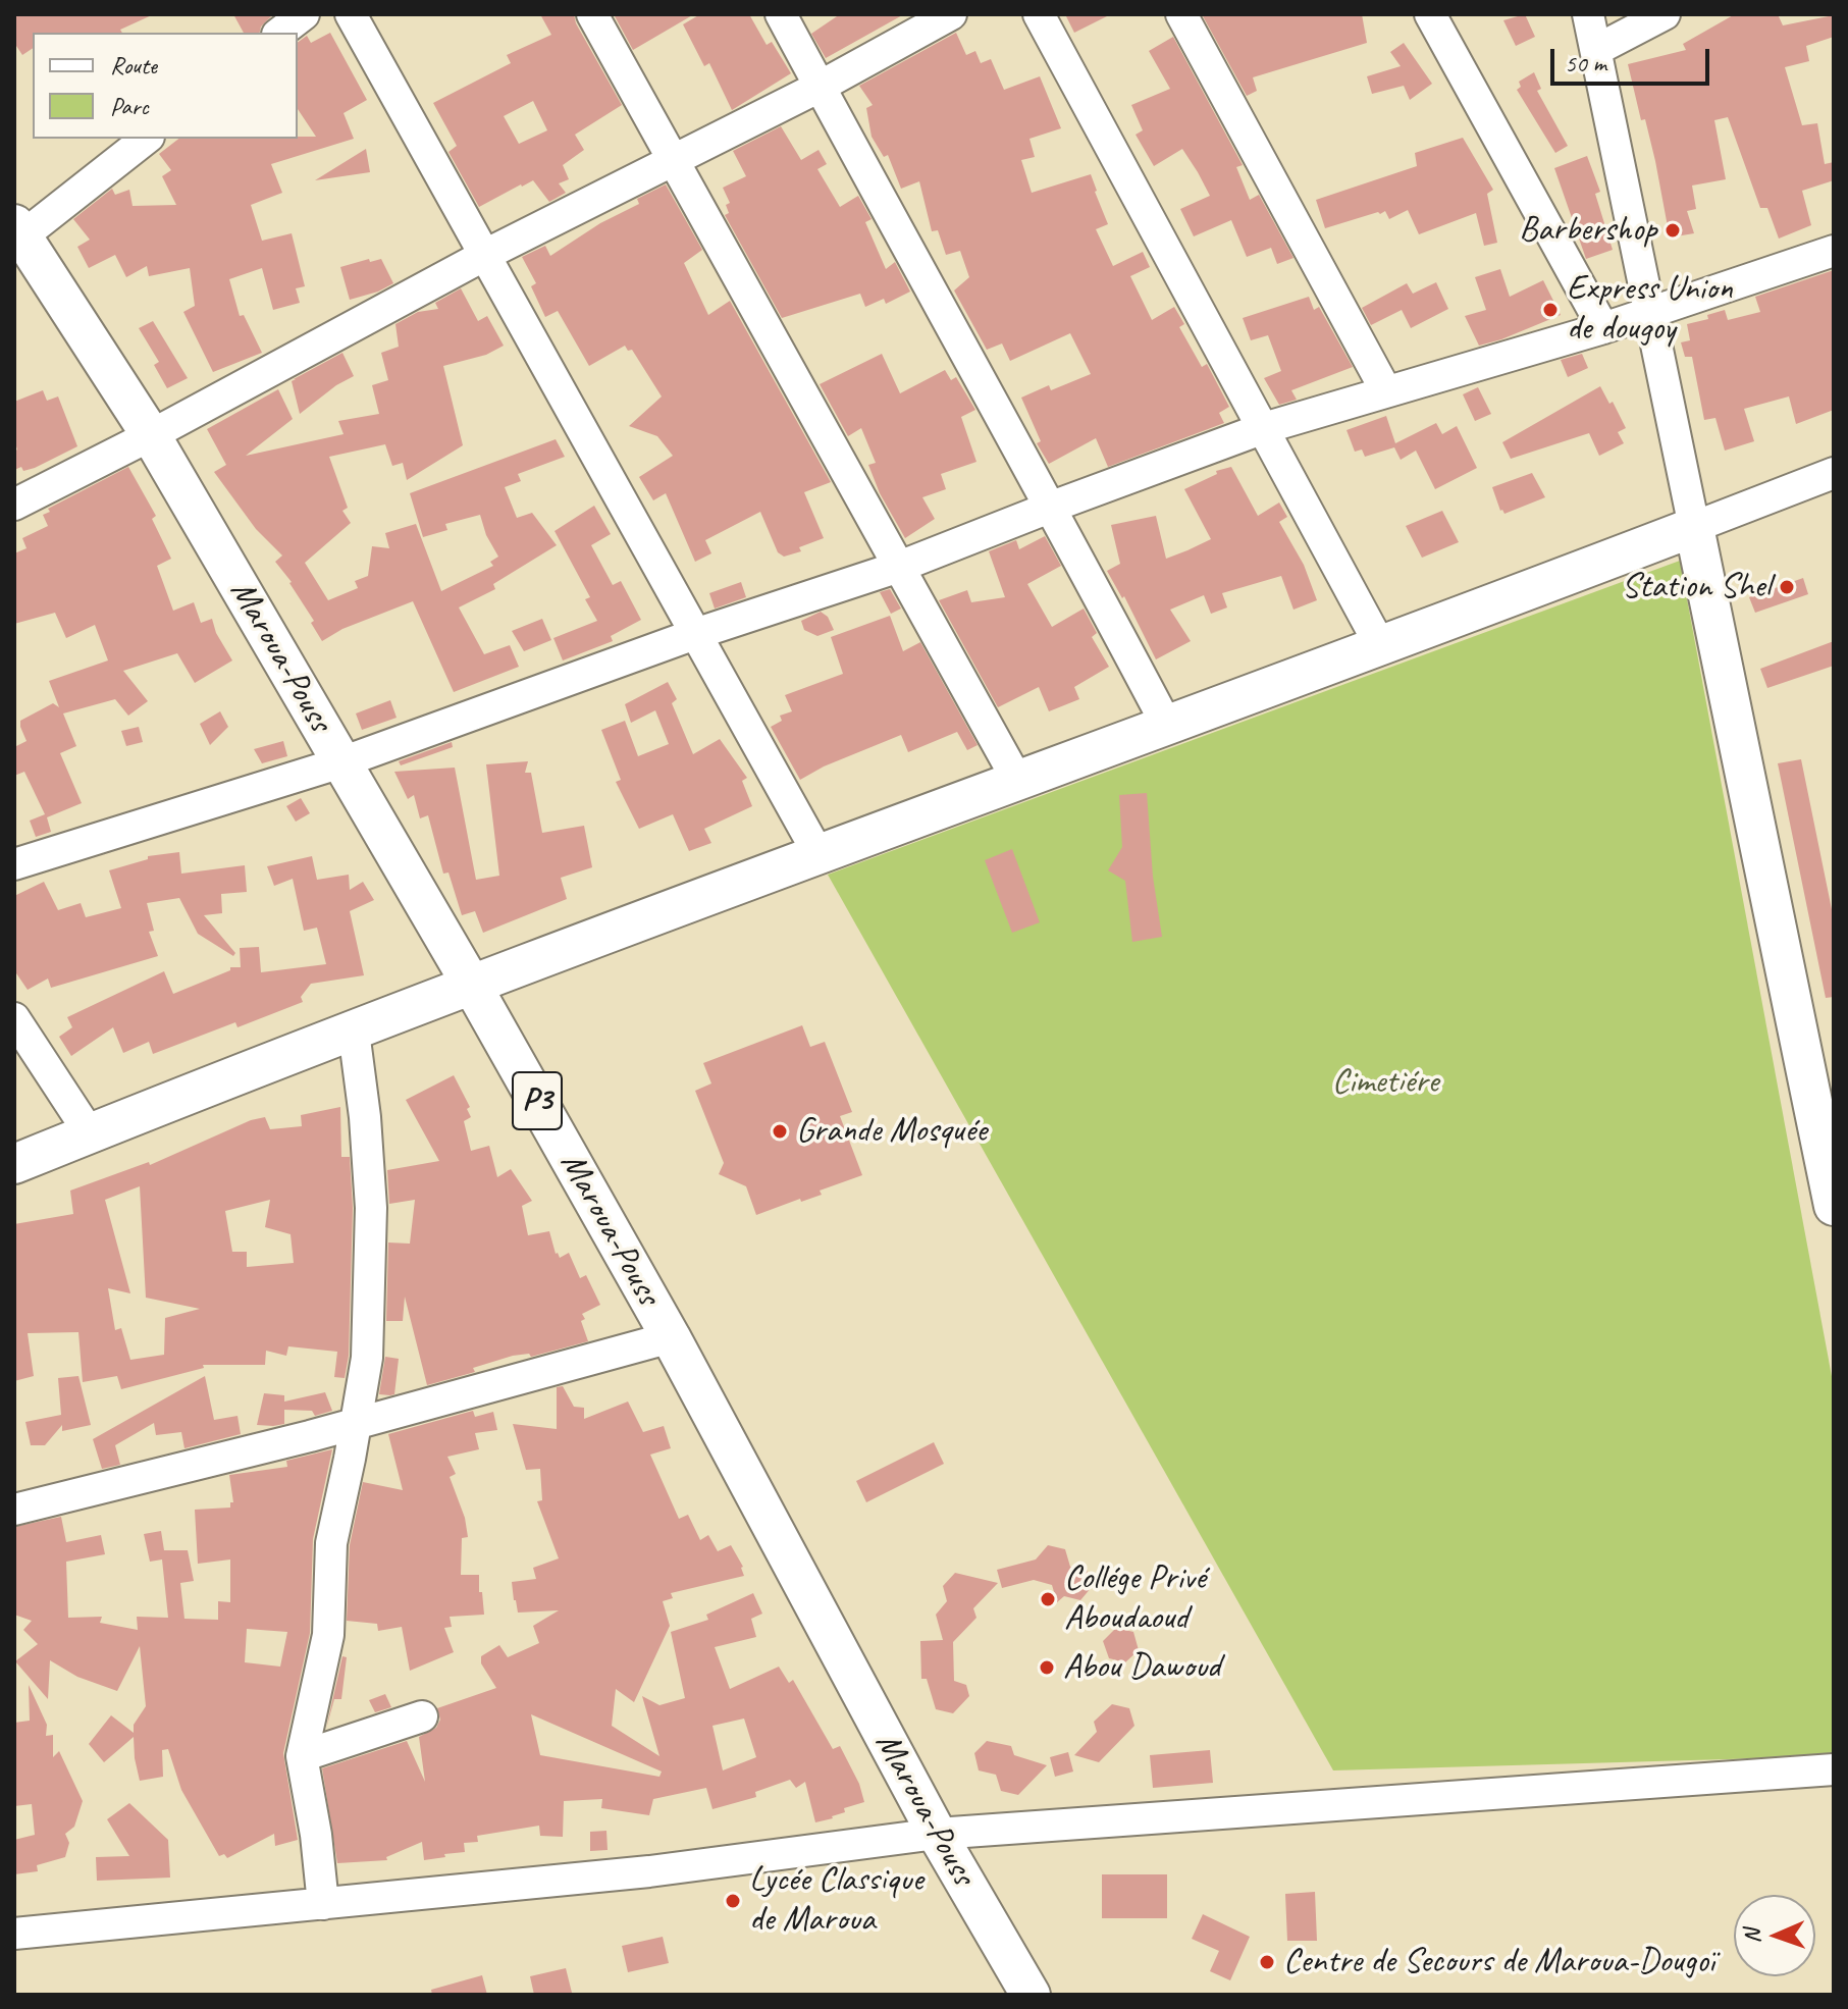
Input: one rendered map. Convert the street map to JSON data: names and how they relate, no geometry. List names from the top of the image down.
{
  "streets": {
    "main road": ["Maroua-Pouss", "P3"]
  },
  "parks": ["Cimetiére"],
  "places": [
    "Barbershop",
    "Express Union de dougoy",
    "Station Shel",
    "Grande Mosquée",
    "Collége Privé Aboudaoud",
    "Abou Dawoud",
    "Lycée Classique de Maroua",
    "Centre de Secours de Maroua-Dougoï"
  ],
  "legend": ["Route", "Parc"],
  "scale_bar": "50 m",
  "north": "left"
}
